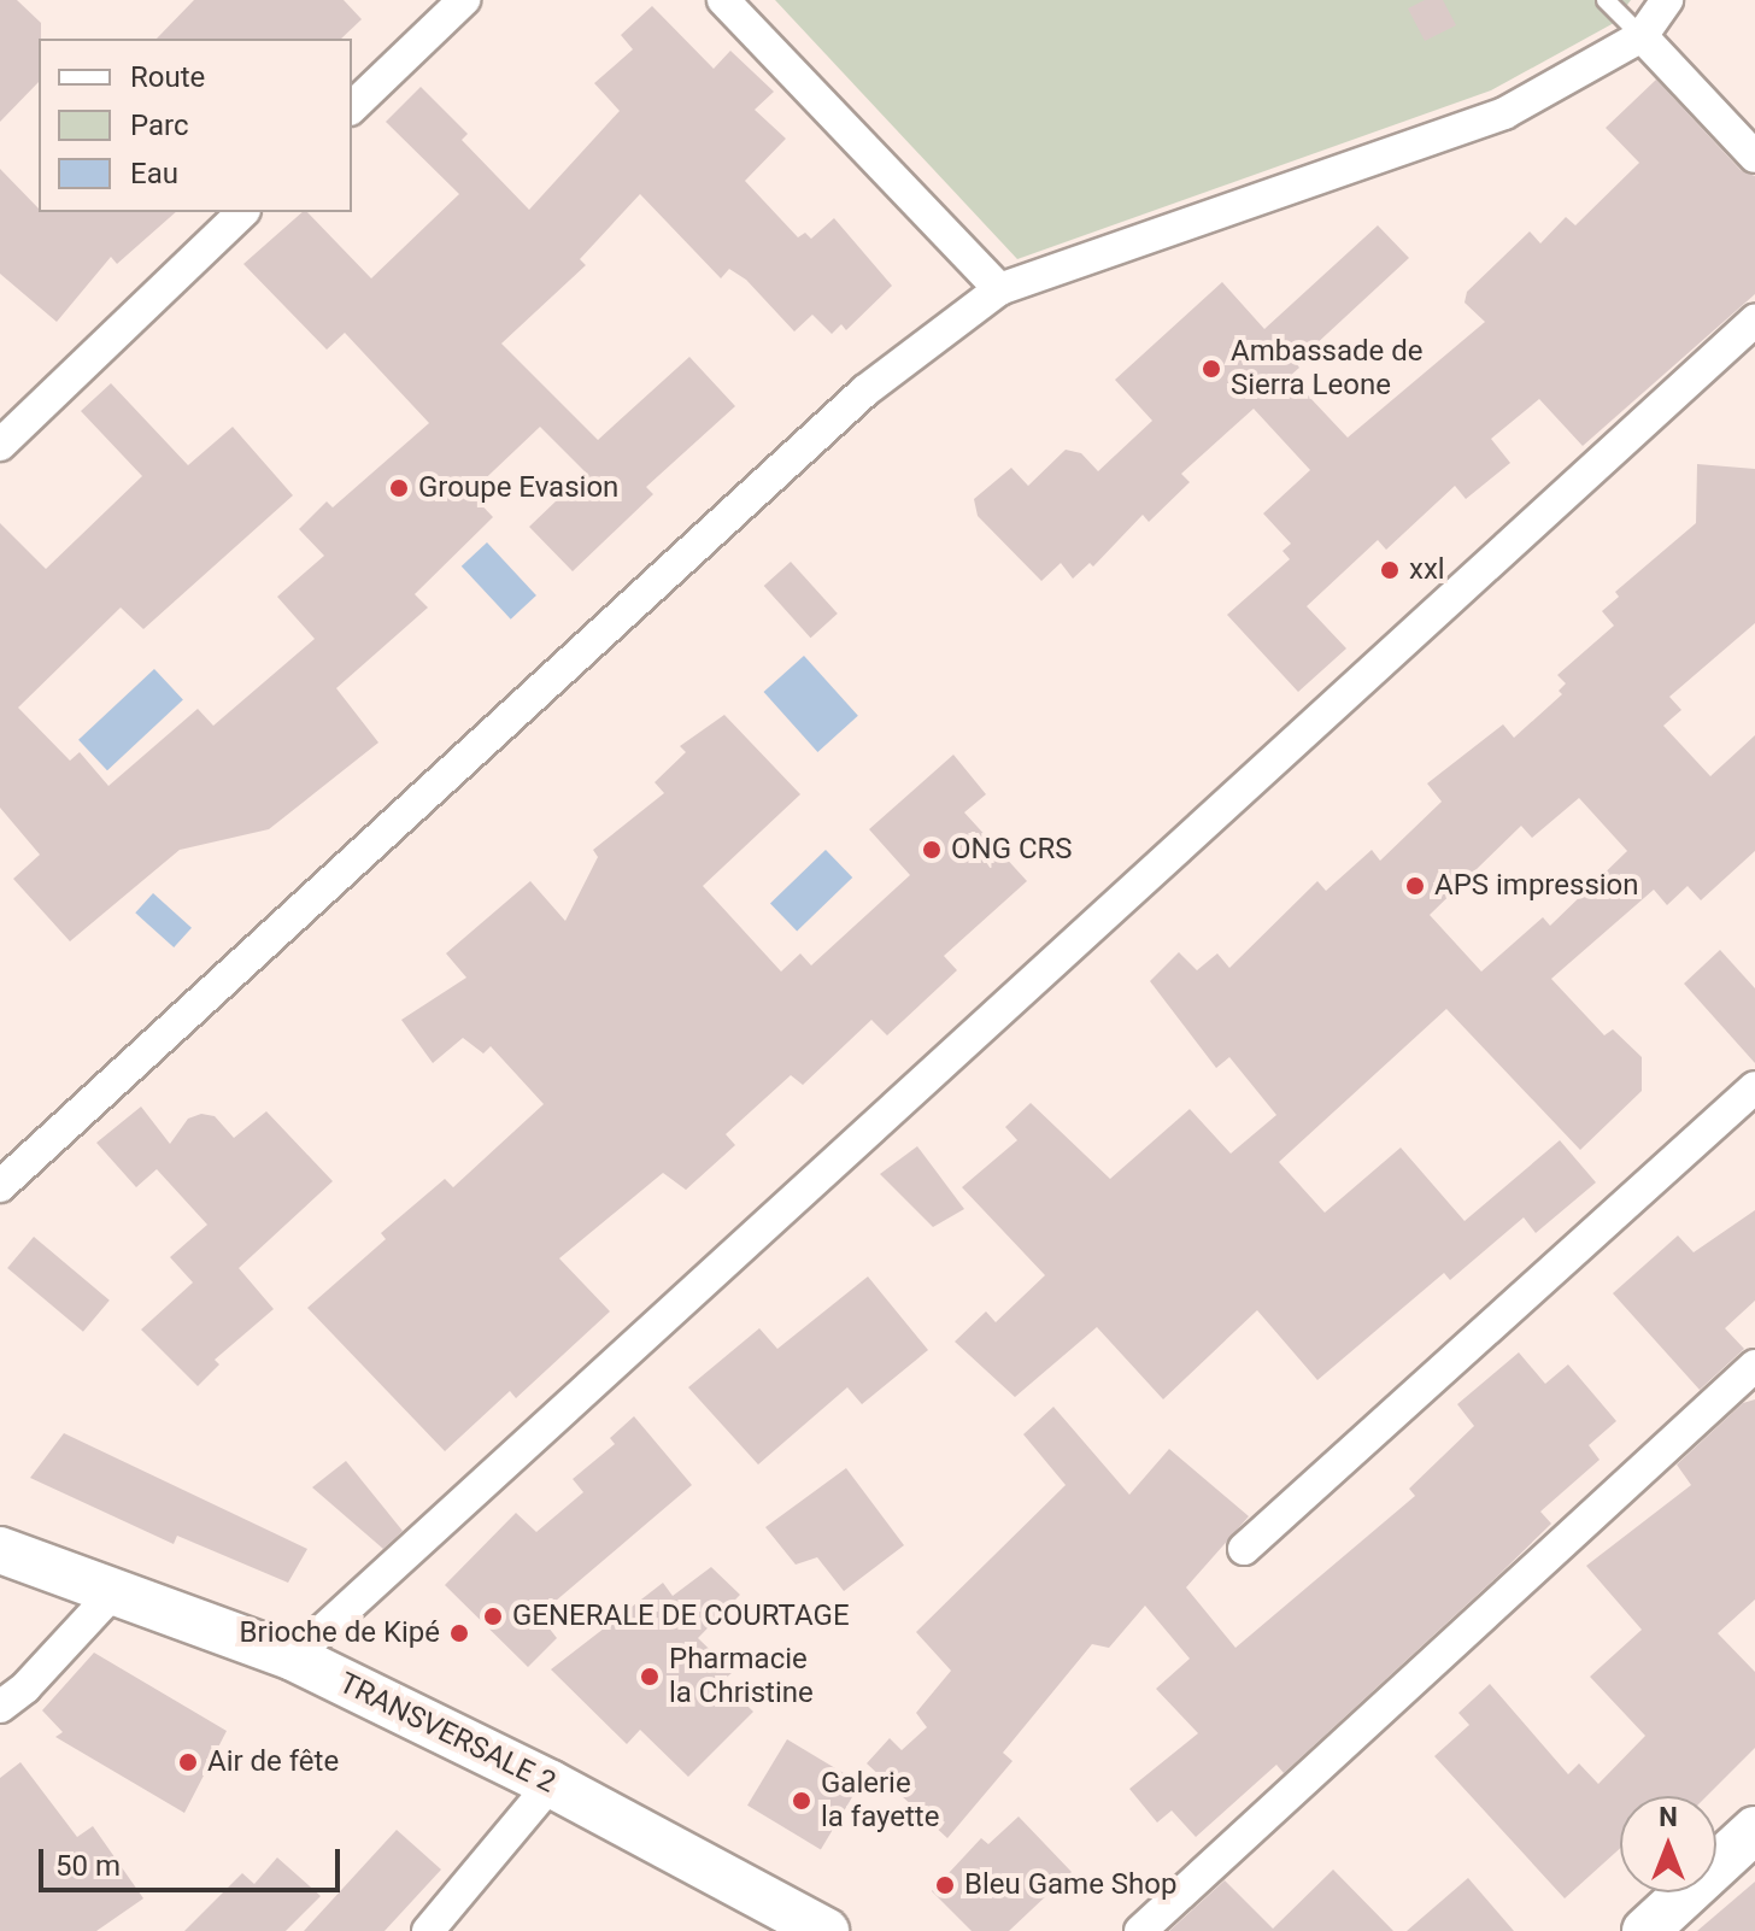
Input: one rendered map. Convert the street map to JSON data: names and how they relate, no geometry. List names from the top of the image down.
{
  "streets": {
    "main road": ["TRANSVERSALE 2"]
  },
  "places": [
    "Ambassade de Sierra Leone",
    "Groupe Evasion",
    "xxl",
    "ONG CRS",
    "APS impression",
    "GENERALE DE COURTAGE",
    "Brioche de Kipé",
    "Pharmacie la Christine",
    "Air de fête",
    "Galerie la fayette",
    "Bleu Game Shop"
  ],
  "legend": ["Route", "Parc", "Eau"],
  "scale_bar": "50 m",
  "north": "top"
}
